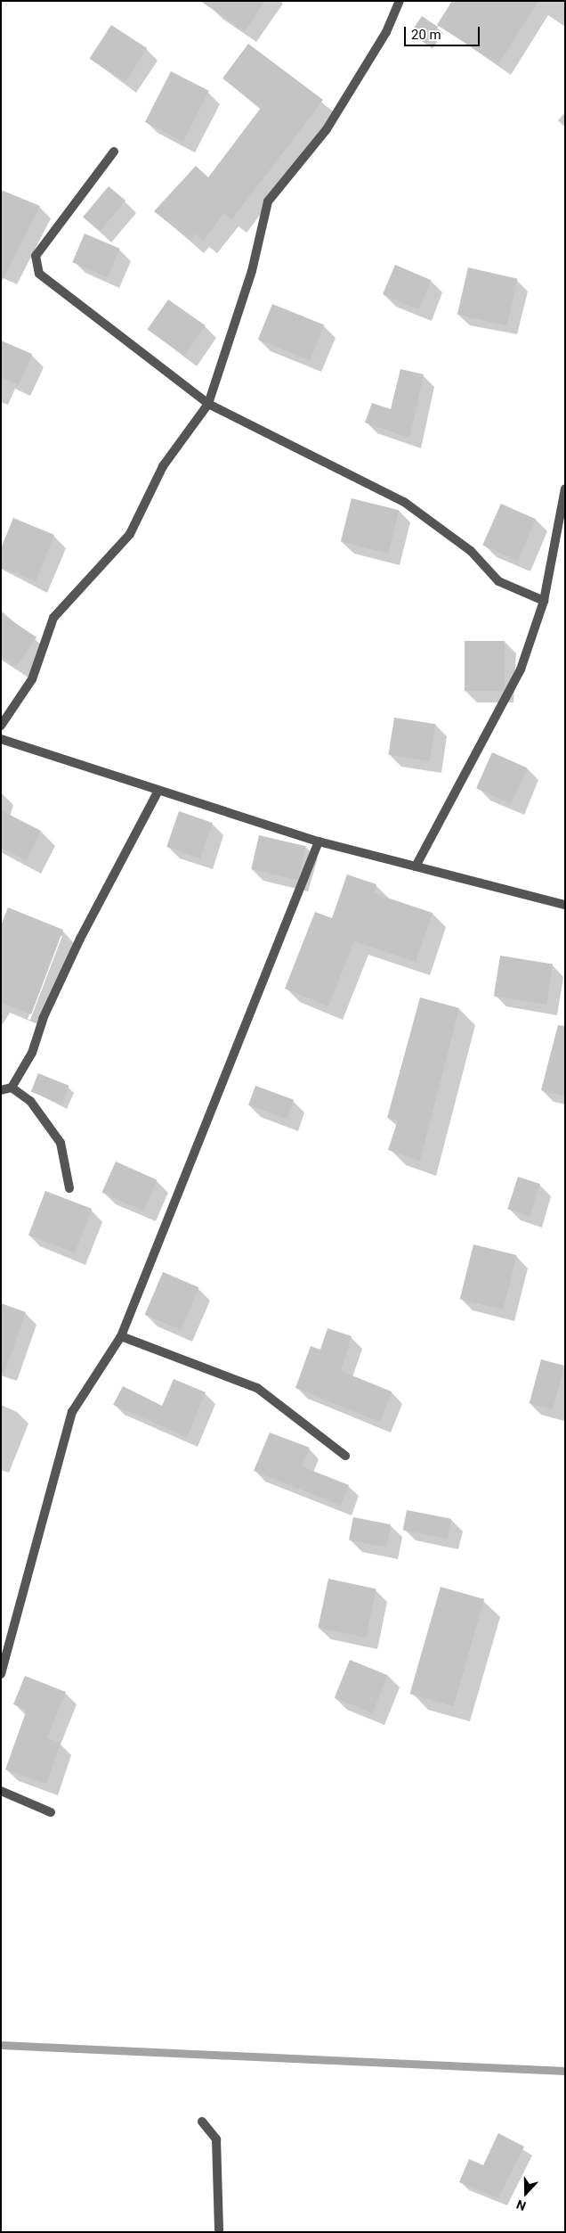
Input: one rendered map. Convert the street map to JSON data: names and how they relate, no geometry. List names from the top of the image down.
{
  "scale_bar": "20 m",
  "north": "bottom"
}
